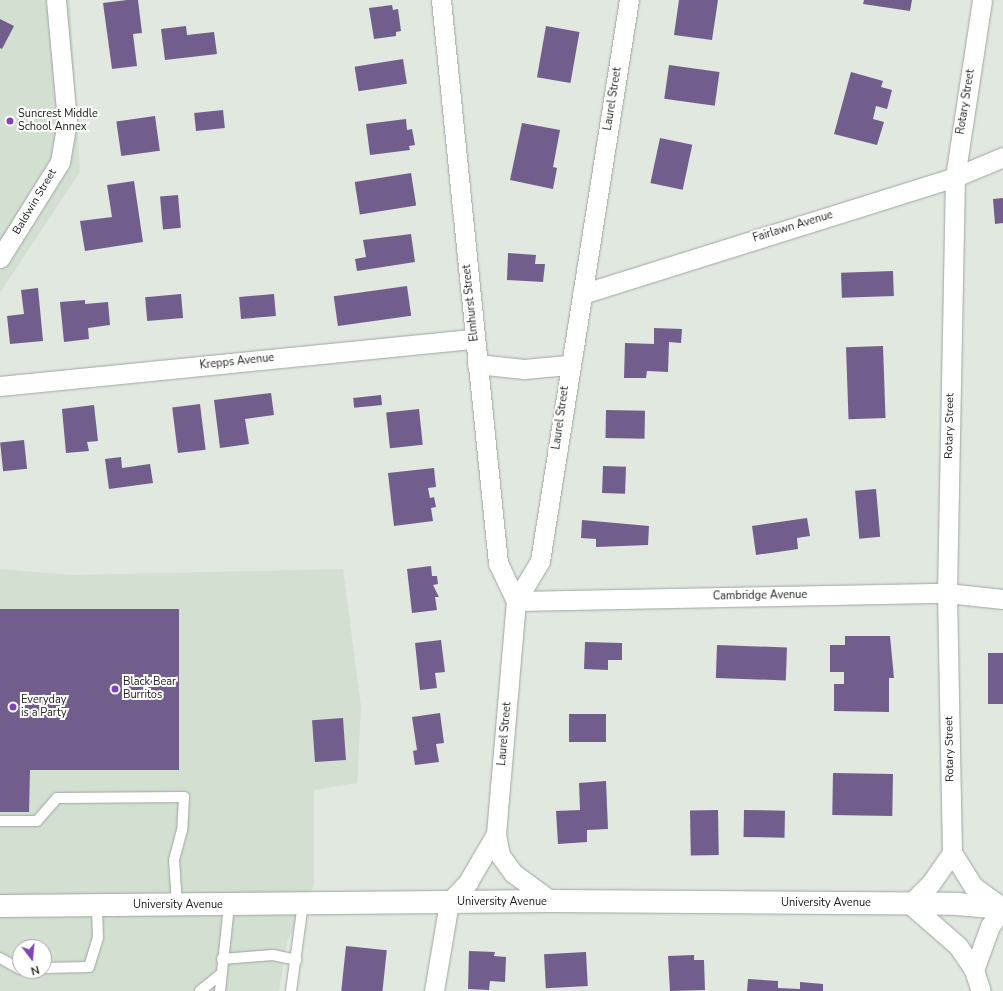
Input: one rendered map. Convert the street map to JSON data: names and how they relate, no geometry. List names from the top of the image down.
{
  "streets": {
    "street": [
      "Laurel Street",
      "Rotary Street",
      "Baldwin Street",
      "Fairlawn Avenue",
      "Elmhurst Street",
      "Krepps Avenue",
      "Cambridge Avenue",
      "University Avenue"
    ]
  },
  "crossings": [
    ["Laurel Street", "Fairlawn Avenue"],
    ["Laurel Street", "Elmhurst Street"],
    ["Laurel Street", "Cambridge Avenue"],
    ["Rotary Street", "Fairlawn Avenue"],
    ["Rotary Street", "Cambridge Avenue"],
    ["Elmhurst Street", "Krepps Avenue"],
    ["Elmhurst Street", "Cambridge Avenue"]
  ],
  "places": ["Suncrest Middle School Annex", "Black Bear Burritos", "Everyday is a Party"],
  "north": "bottom"
}
